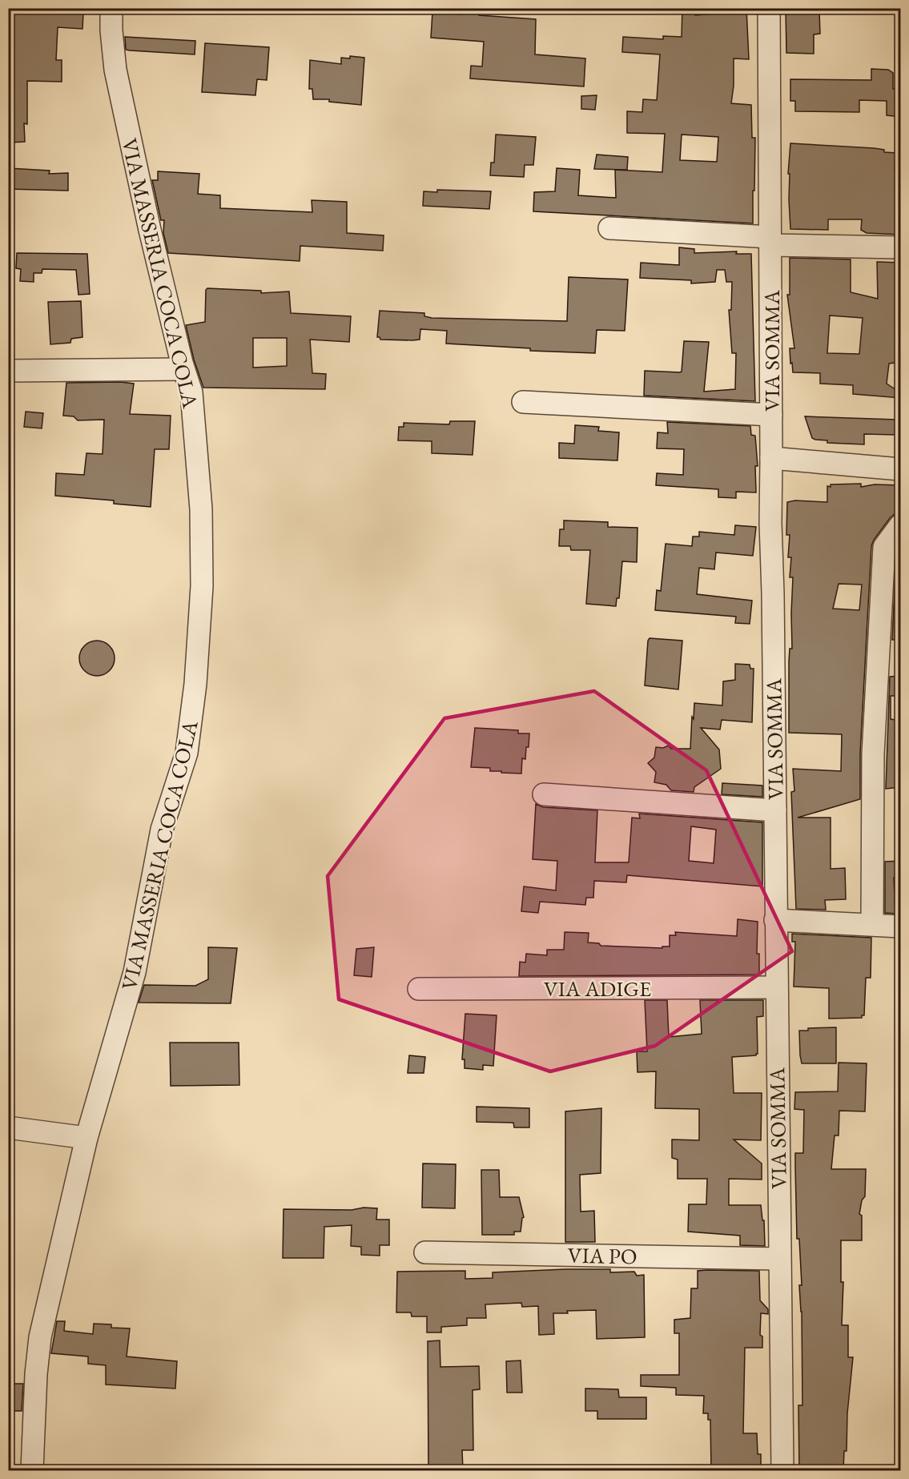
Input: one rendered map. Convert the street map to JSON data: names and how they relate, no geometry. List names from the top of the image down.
{
  "streets": {
    "street": [
      "VIA MASSERIA COCA COLA",
      "VIA SOMMA",
      "VIA ADIGE",
      "VIA PO"
    ]
  },
  "crossings": [
    ["VIA SOMMA", "VIA ADIGE"],
    ["VIA SOMMA", "VIA PO"]
  ]
}
